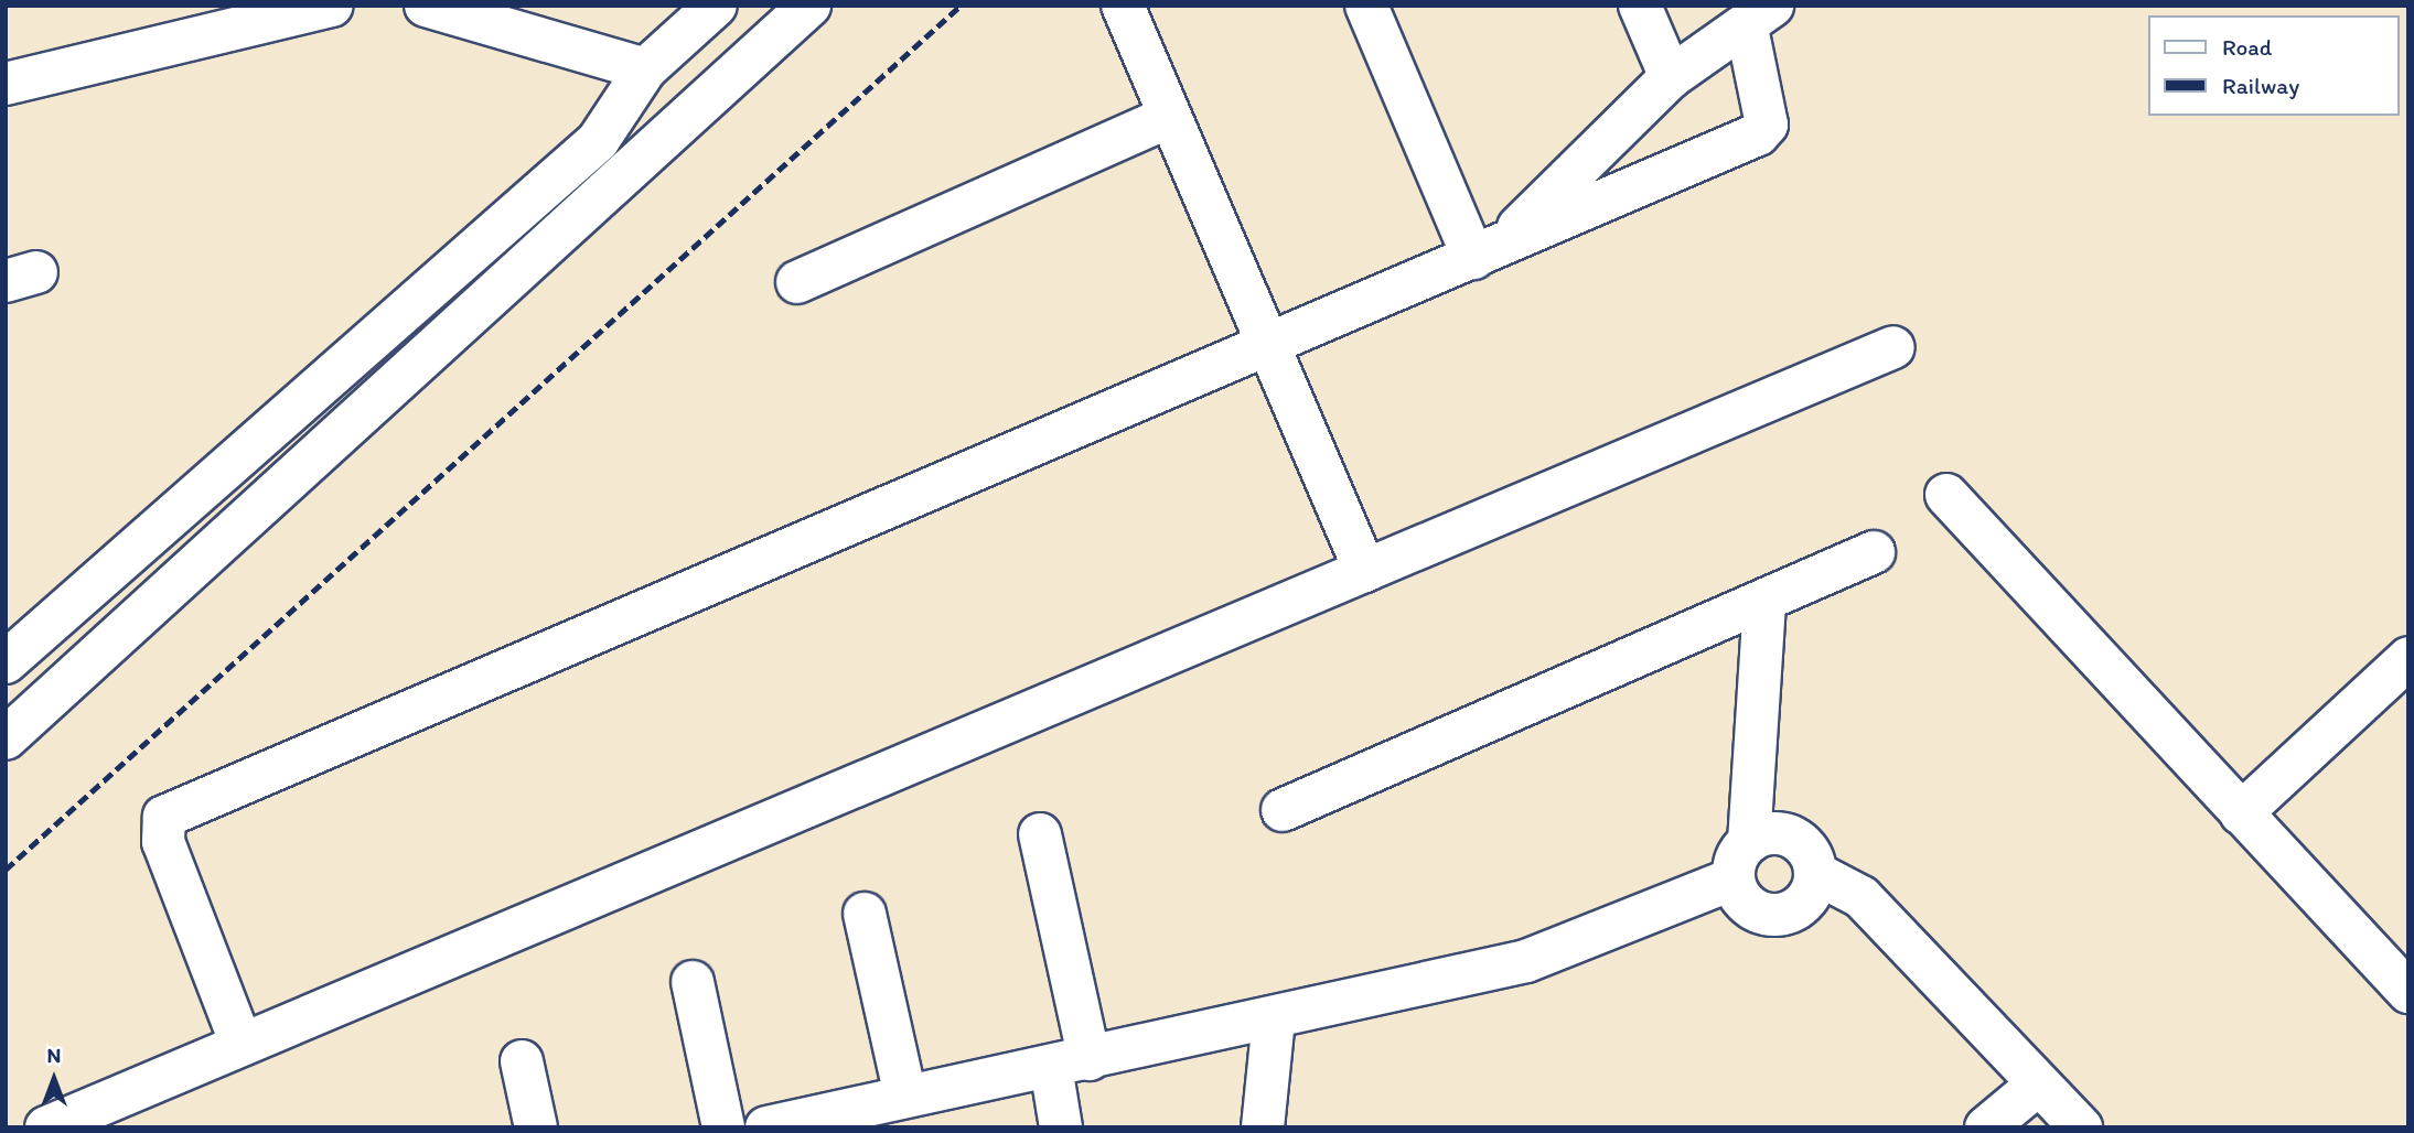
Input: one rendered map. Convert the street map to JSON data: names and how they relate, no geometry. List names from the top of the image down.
{
  "legend": ["Road", "Railway"],
  "north": "top"
}
